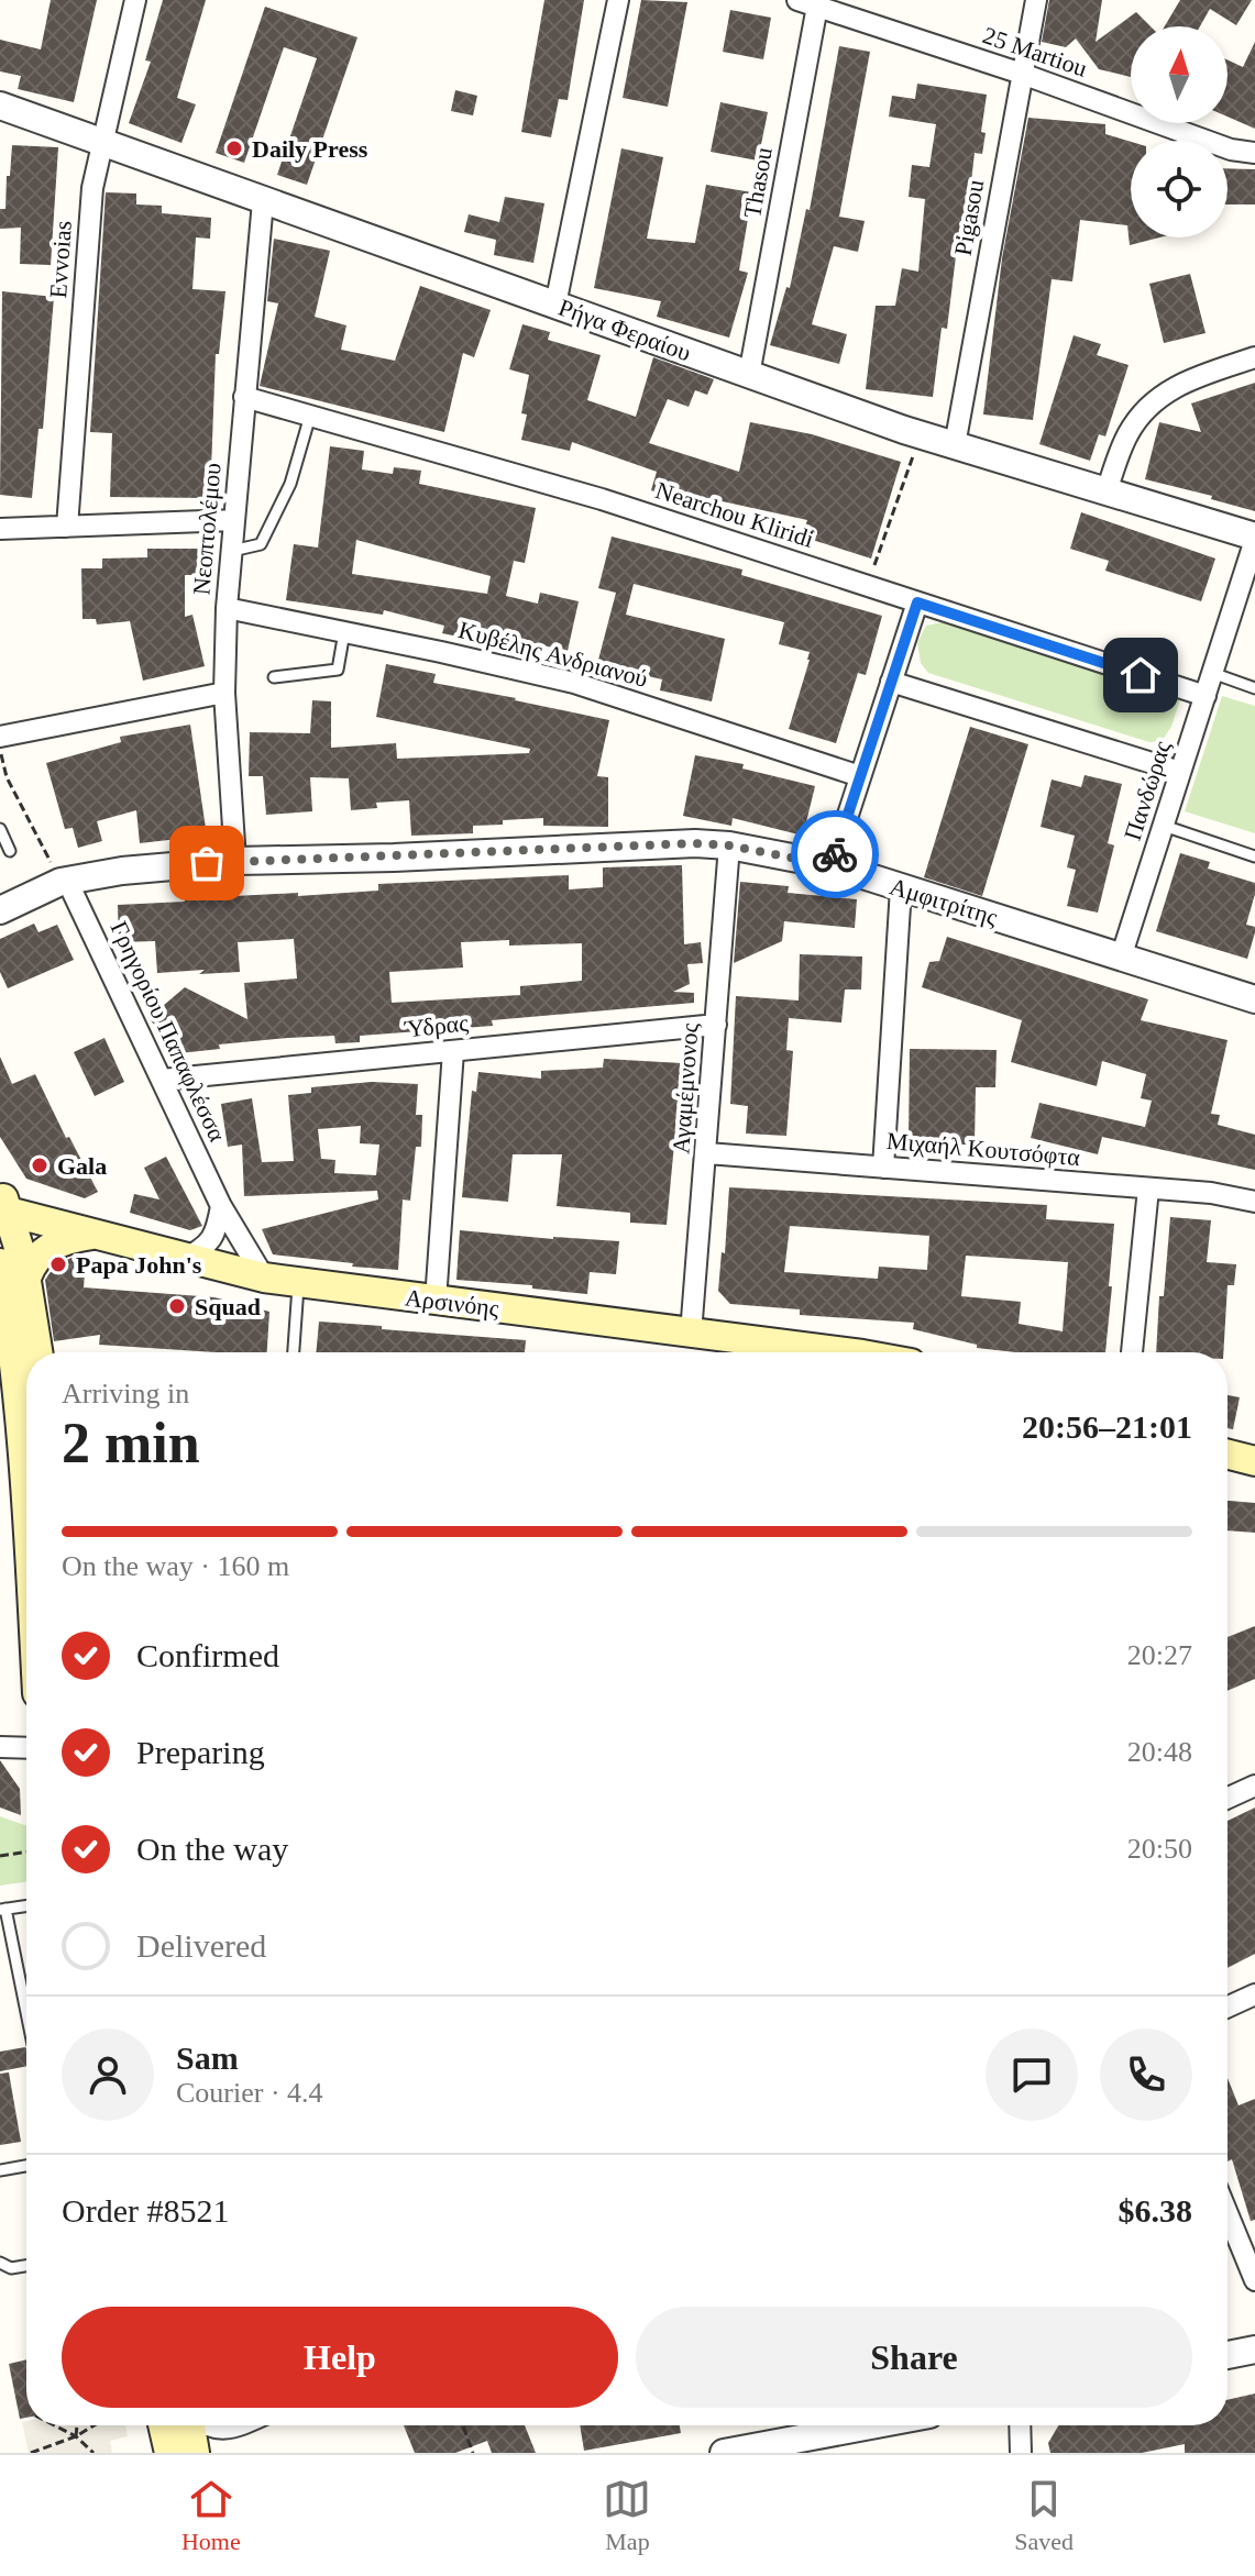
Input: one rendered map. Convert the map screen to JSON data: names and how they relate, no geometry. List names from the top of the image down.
{
  "streets": {
    "main road": ["Αρσινόης"],
    "street": [
      "25 Martiou",
      "Thasou",
      "Pigasou",
      "Evvoias",
      "Ρήγα Φεραίου",
      "Nearchou Kliridi",
      "Νεοπτολέμου",
      "Κυβέλης Ανδριανού",
      "Πανδώρας",
      "Αμφιτρίτης",
      "Ύδρας",
      "Γρηγορίου Παπαφλέσσα",
      "Αγαμέμνονος",
      "Μιχαήλ Κουτσόφτα"
    ]
  },
  "crossings": [
    ["25 Martiou", "Thasou"],
    ["25 Martiou", "Pigasou"],
    ["Thasou", "Ρήγα Φεραίου"],
    ["Pigasou", "Ρήγα Φεραίου"],
    ["Evvoias", "Ρήγα Φεραίου"],
    ["Ρήγα Φεραίου", "Νεοπτολέμου"],
    ["Ρήγα Φεραίου", "Πανδώρας"],
    ["Nearchou Kliridi", "Νεοπτολέμου"],
    ["Nearchou Kliridi", "Πανδώρας"],
    ["Νεοπτολέμου", "Κυβέλης Ανδριανού"],
    ["Νεοπτολέμου", "Αμφιτρίτης"],
    ["Πανδώρας", "Αμφιτρίτης"],
    ["Αμφιτρίτης", "Γρηγορίου Παπαφλέσσα"],
    ["Αμφιτρίτης", "Αγαμέμνονος"],
    ["Ύδρας", "Γρηγορίου Παπαφλέσσα"],
    ["Ύδρας", "Αγαμέμνονος"],
    ["Γρηγορίου Παπαφλέσσα", "Αρσινόης"],
    ["Αγαμέμνονος", "Μιχαήλ Κουτσόφτα"],
    ["Αγαμέμνονος", "Αρσινόης"]
  ],
  "places": [
    "Daily Press",
    "Gala",
    "Papa John's",
    "Squad"
  ],
  "north": "top",
  "page": {
    "heading": ["2 min", "Arriving in", "20:56–21:01"],
    "panel": [
      "Sam",
      "Courier · 4.4",
      "Order #8521",
      "$6.38"
    ],
    "bar": "On the way · 160 m",
    "list": [
      ["Confirmed", "20:27"],
      ["Preparing", "20:48"],
      ["On the way", "20:50"],
      "Delivered"
    ],
    "buttons": ["Help", "Share"],
    "tabs": ["Home", "Map", "Saved"]
  }
}
